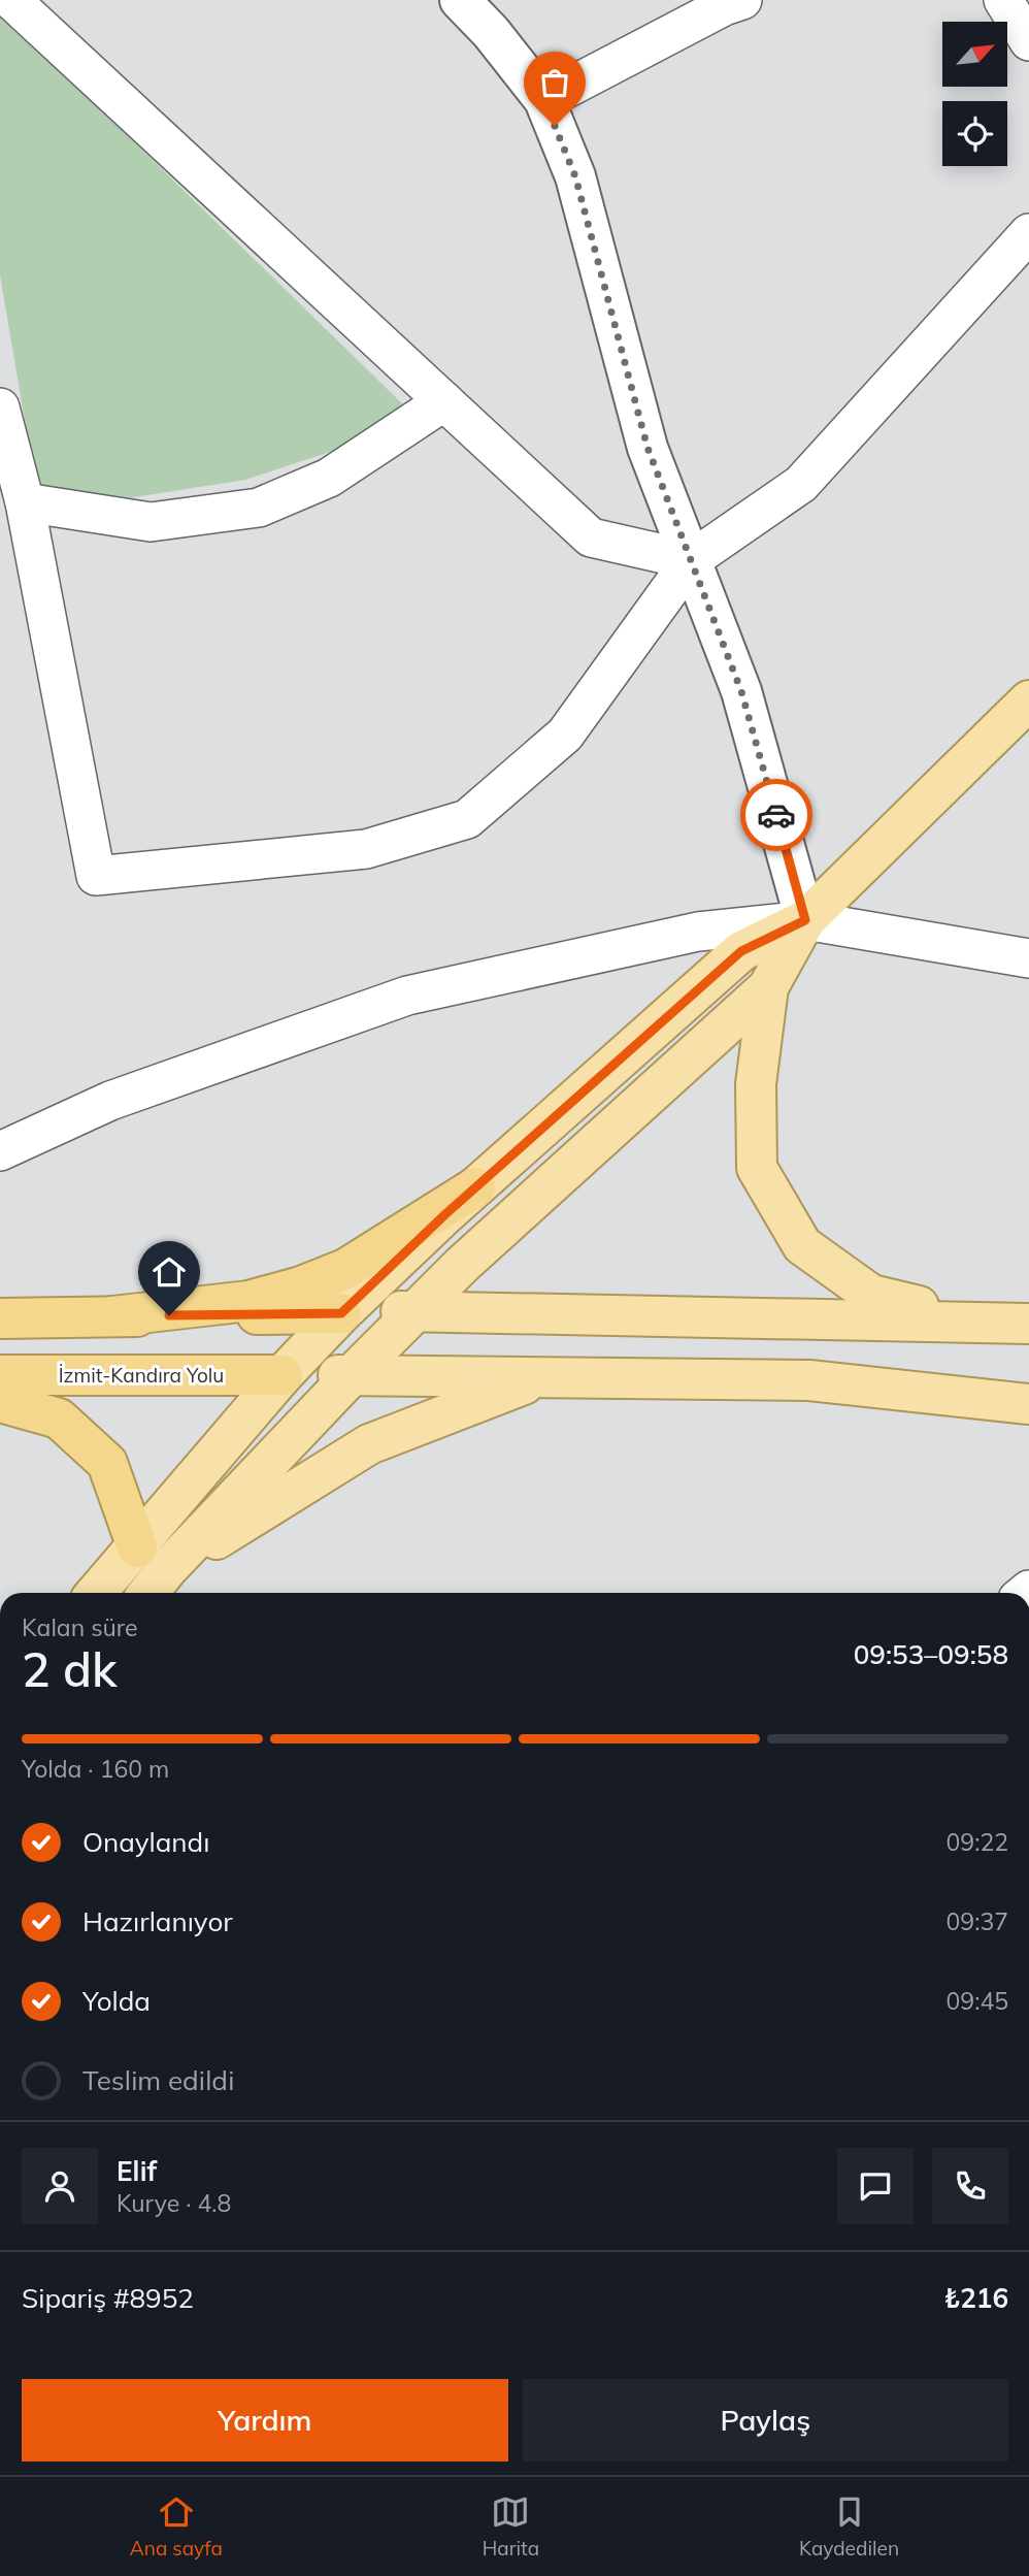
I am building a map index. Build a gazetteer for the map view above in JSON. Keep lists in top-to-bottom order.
{
  "streets": {
    "highway": ["İzmit-Kandıra Yolu"]
  },
  "north": "top right",
  "page": {
    "heading": ["2 dk", "Kalan süre", "09:53–09:58"],
    "panel": [
      "Elif",
      "Kurye · 4.8",
      "Sipariş #8952",
      "₺216"
    ],
    "bar": "Yolda · 160 m",
    "list": [
      ["Onaylandı", "09:22"],
      ["Hazırlanıyor", "09:37"],
      ["Yolda", "09:45"],
      "Teslim edildi"
    ],
    "buttons": ["Yardım", "Paylaş"],
    "tabs": ["Ana sayfa", "Harita", "Kaydedilen"]
  }
}
